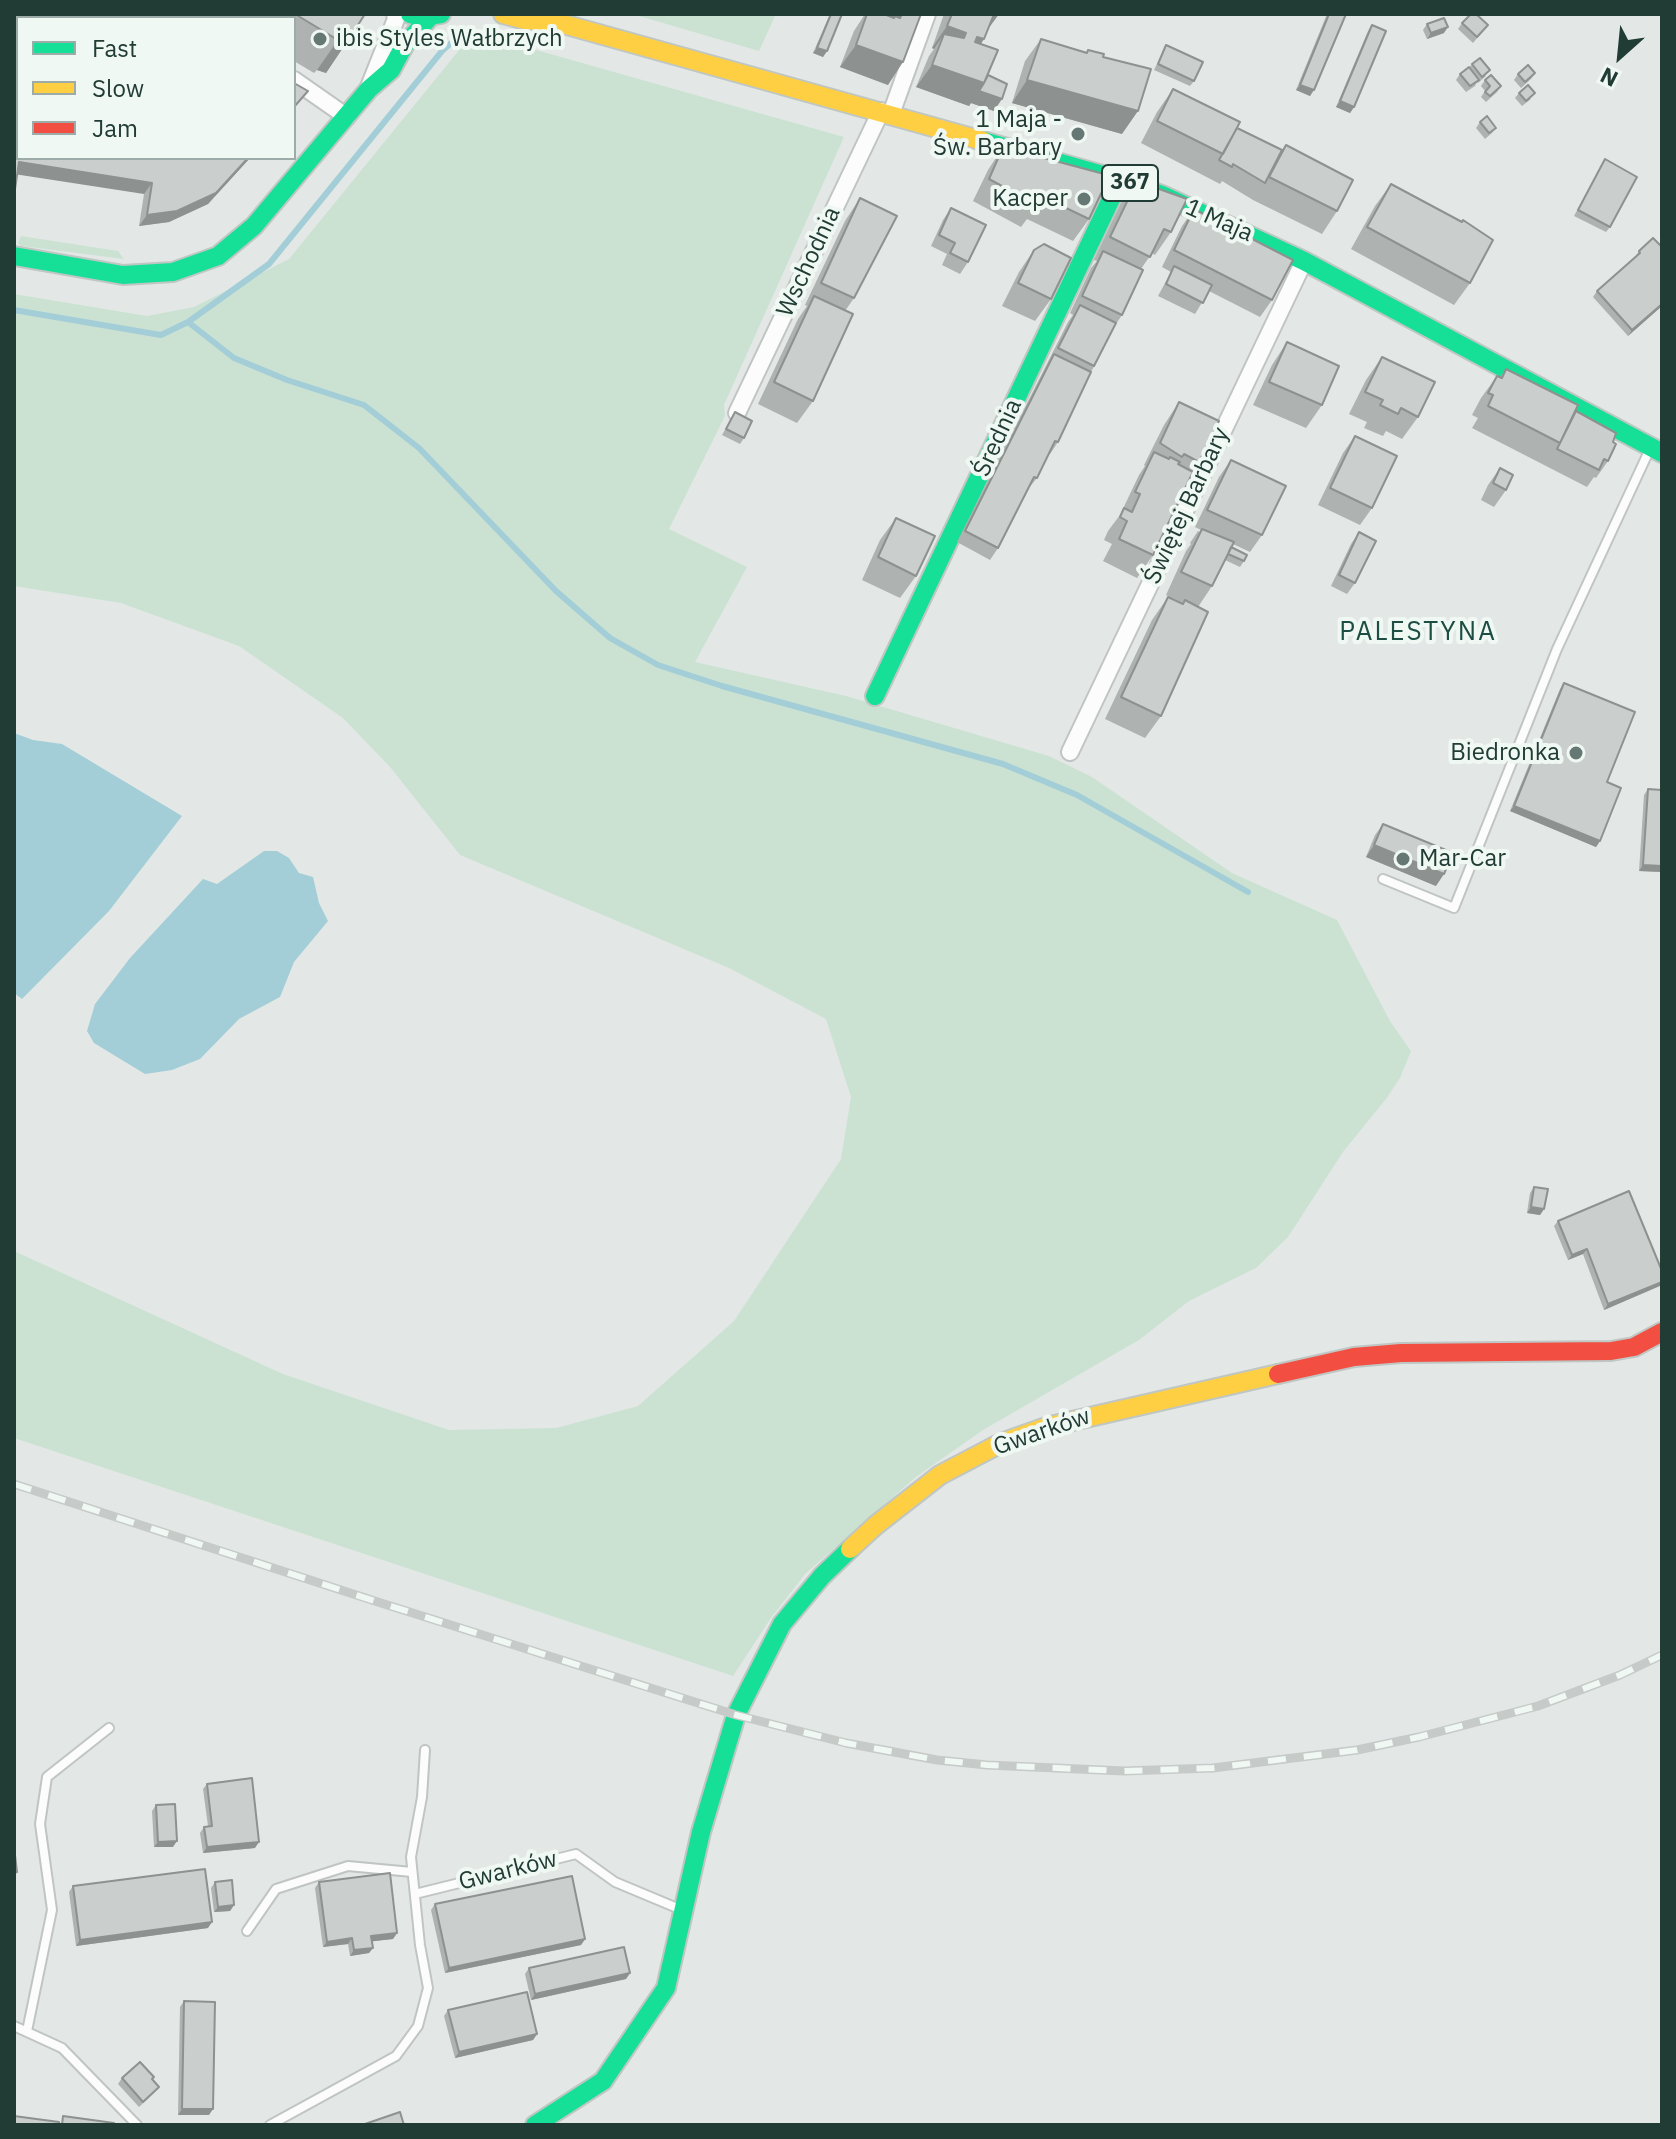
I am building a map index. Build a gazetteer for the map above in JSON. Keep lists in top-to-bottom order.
{
  "streets": {
    "street": [
      "367",
      "1 Maja",
      "Wschodnia",
      "Średnia",
      "Świętej Barbary",
      "Gwarków"
    ]
  },
  "crossings": [
    ["1 Maja", "Wschodnia"],
    ["1 Maja", "Średnia"],
    ["1 Maja", "Świętej Barbary"]
  ],
  "districts": ["PALESTYNA"],
  "places": [
    "ibis Styles Wałbrzych",
    "1 Maja - Św. Barbary",
    "Kacper",
    "Biedronka",
    "Mar-Car"
  ],
  "legend": ["Fast", "Slow", "Jam"],
  "north": "bottom left"
}
